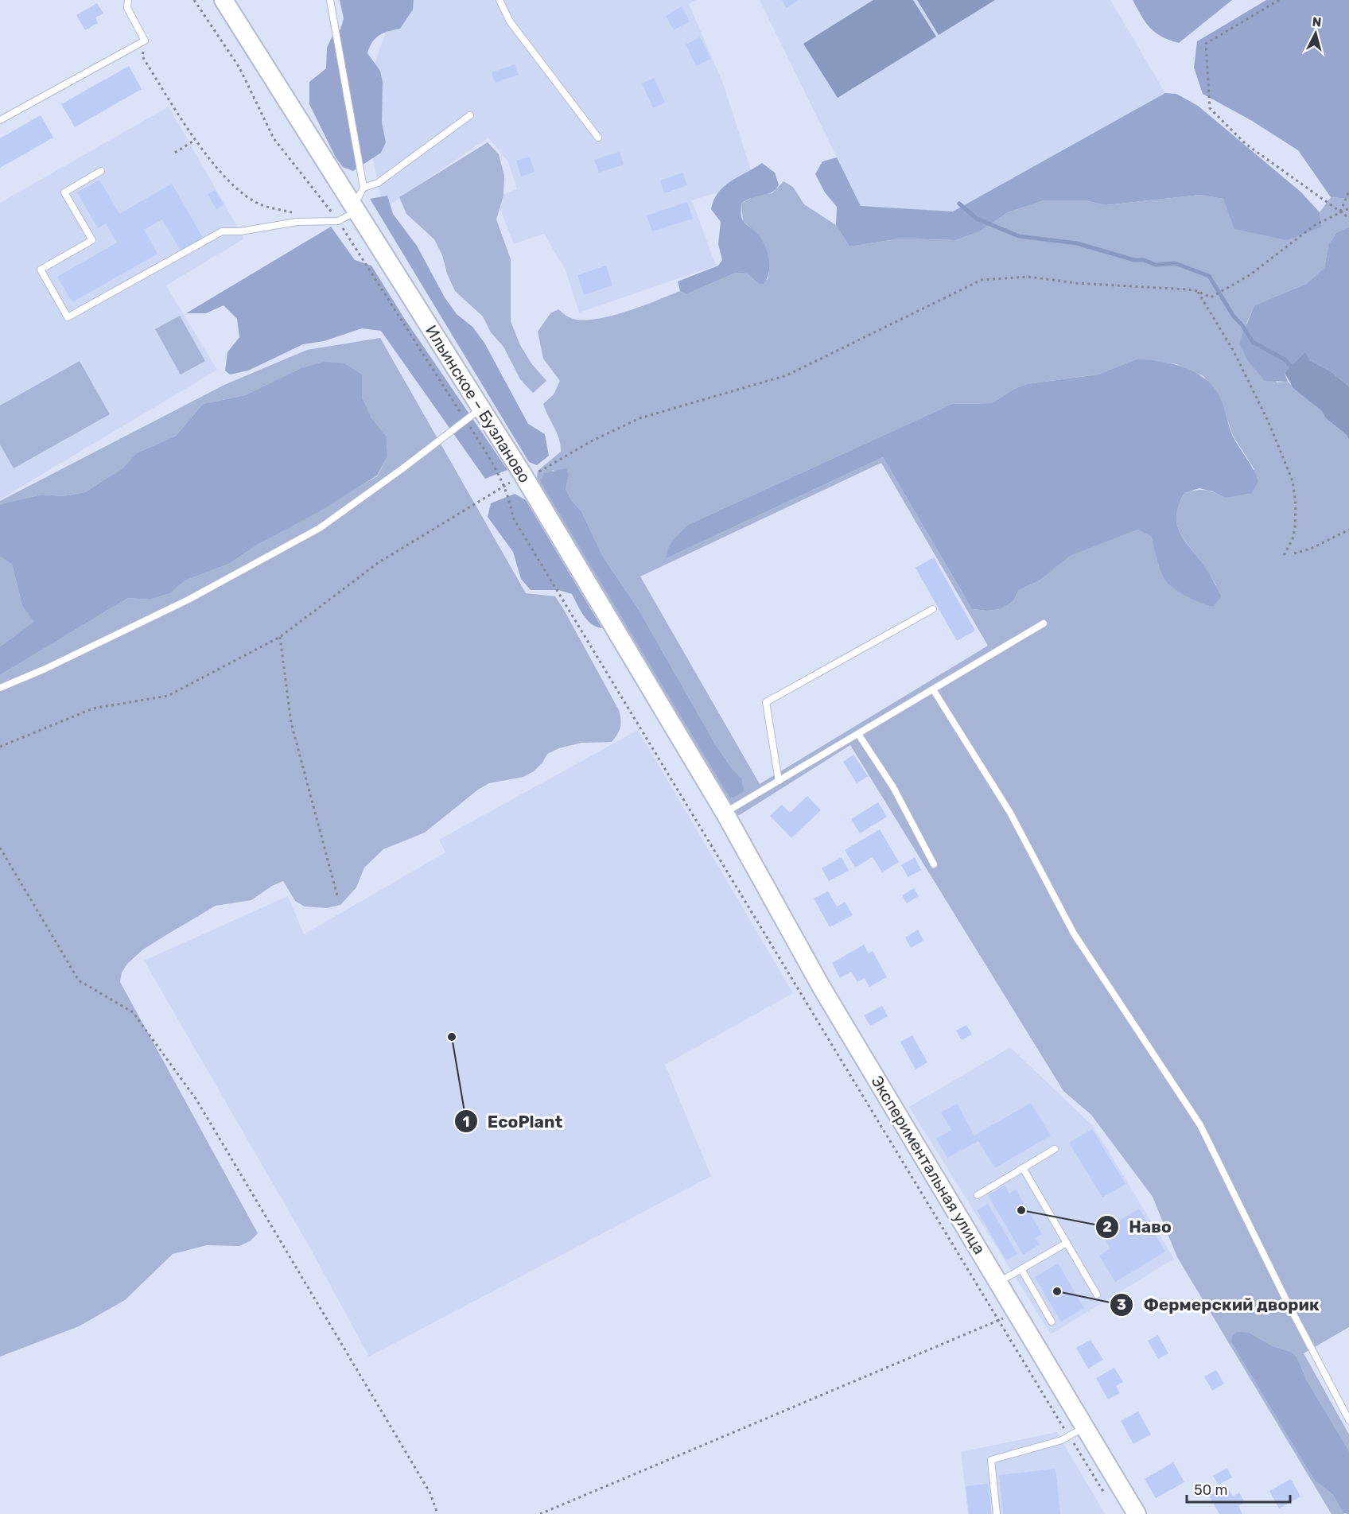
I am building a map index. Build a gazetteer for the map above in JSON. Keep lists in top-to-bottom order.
{
  "streets": {
    "street": ["Ильинское – Бузланово", "Экспериментальная улица"]
  },
  "crossings": [
    ["Ильинское – Бузланово", "Экспериментальная улица"]
  ],
  "places": ["EcoPlant", "Наво", "Фермерский дворик"],
  "scale_bar": "50 m",
  "north": "top"
}
